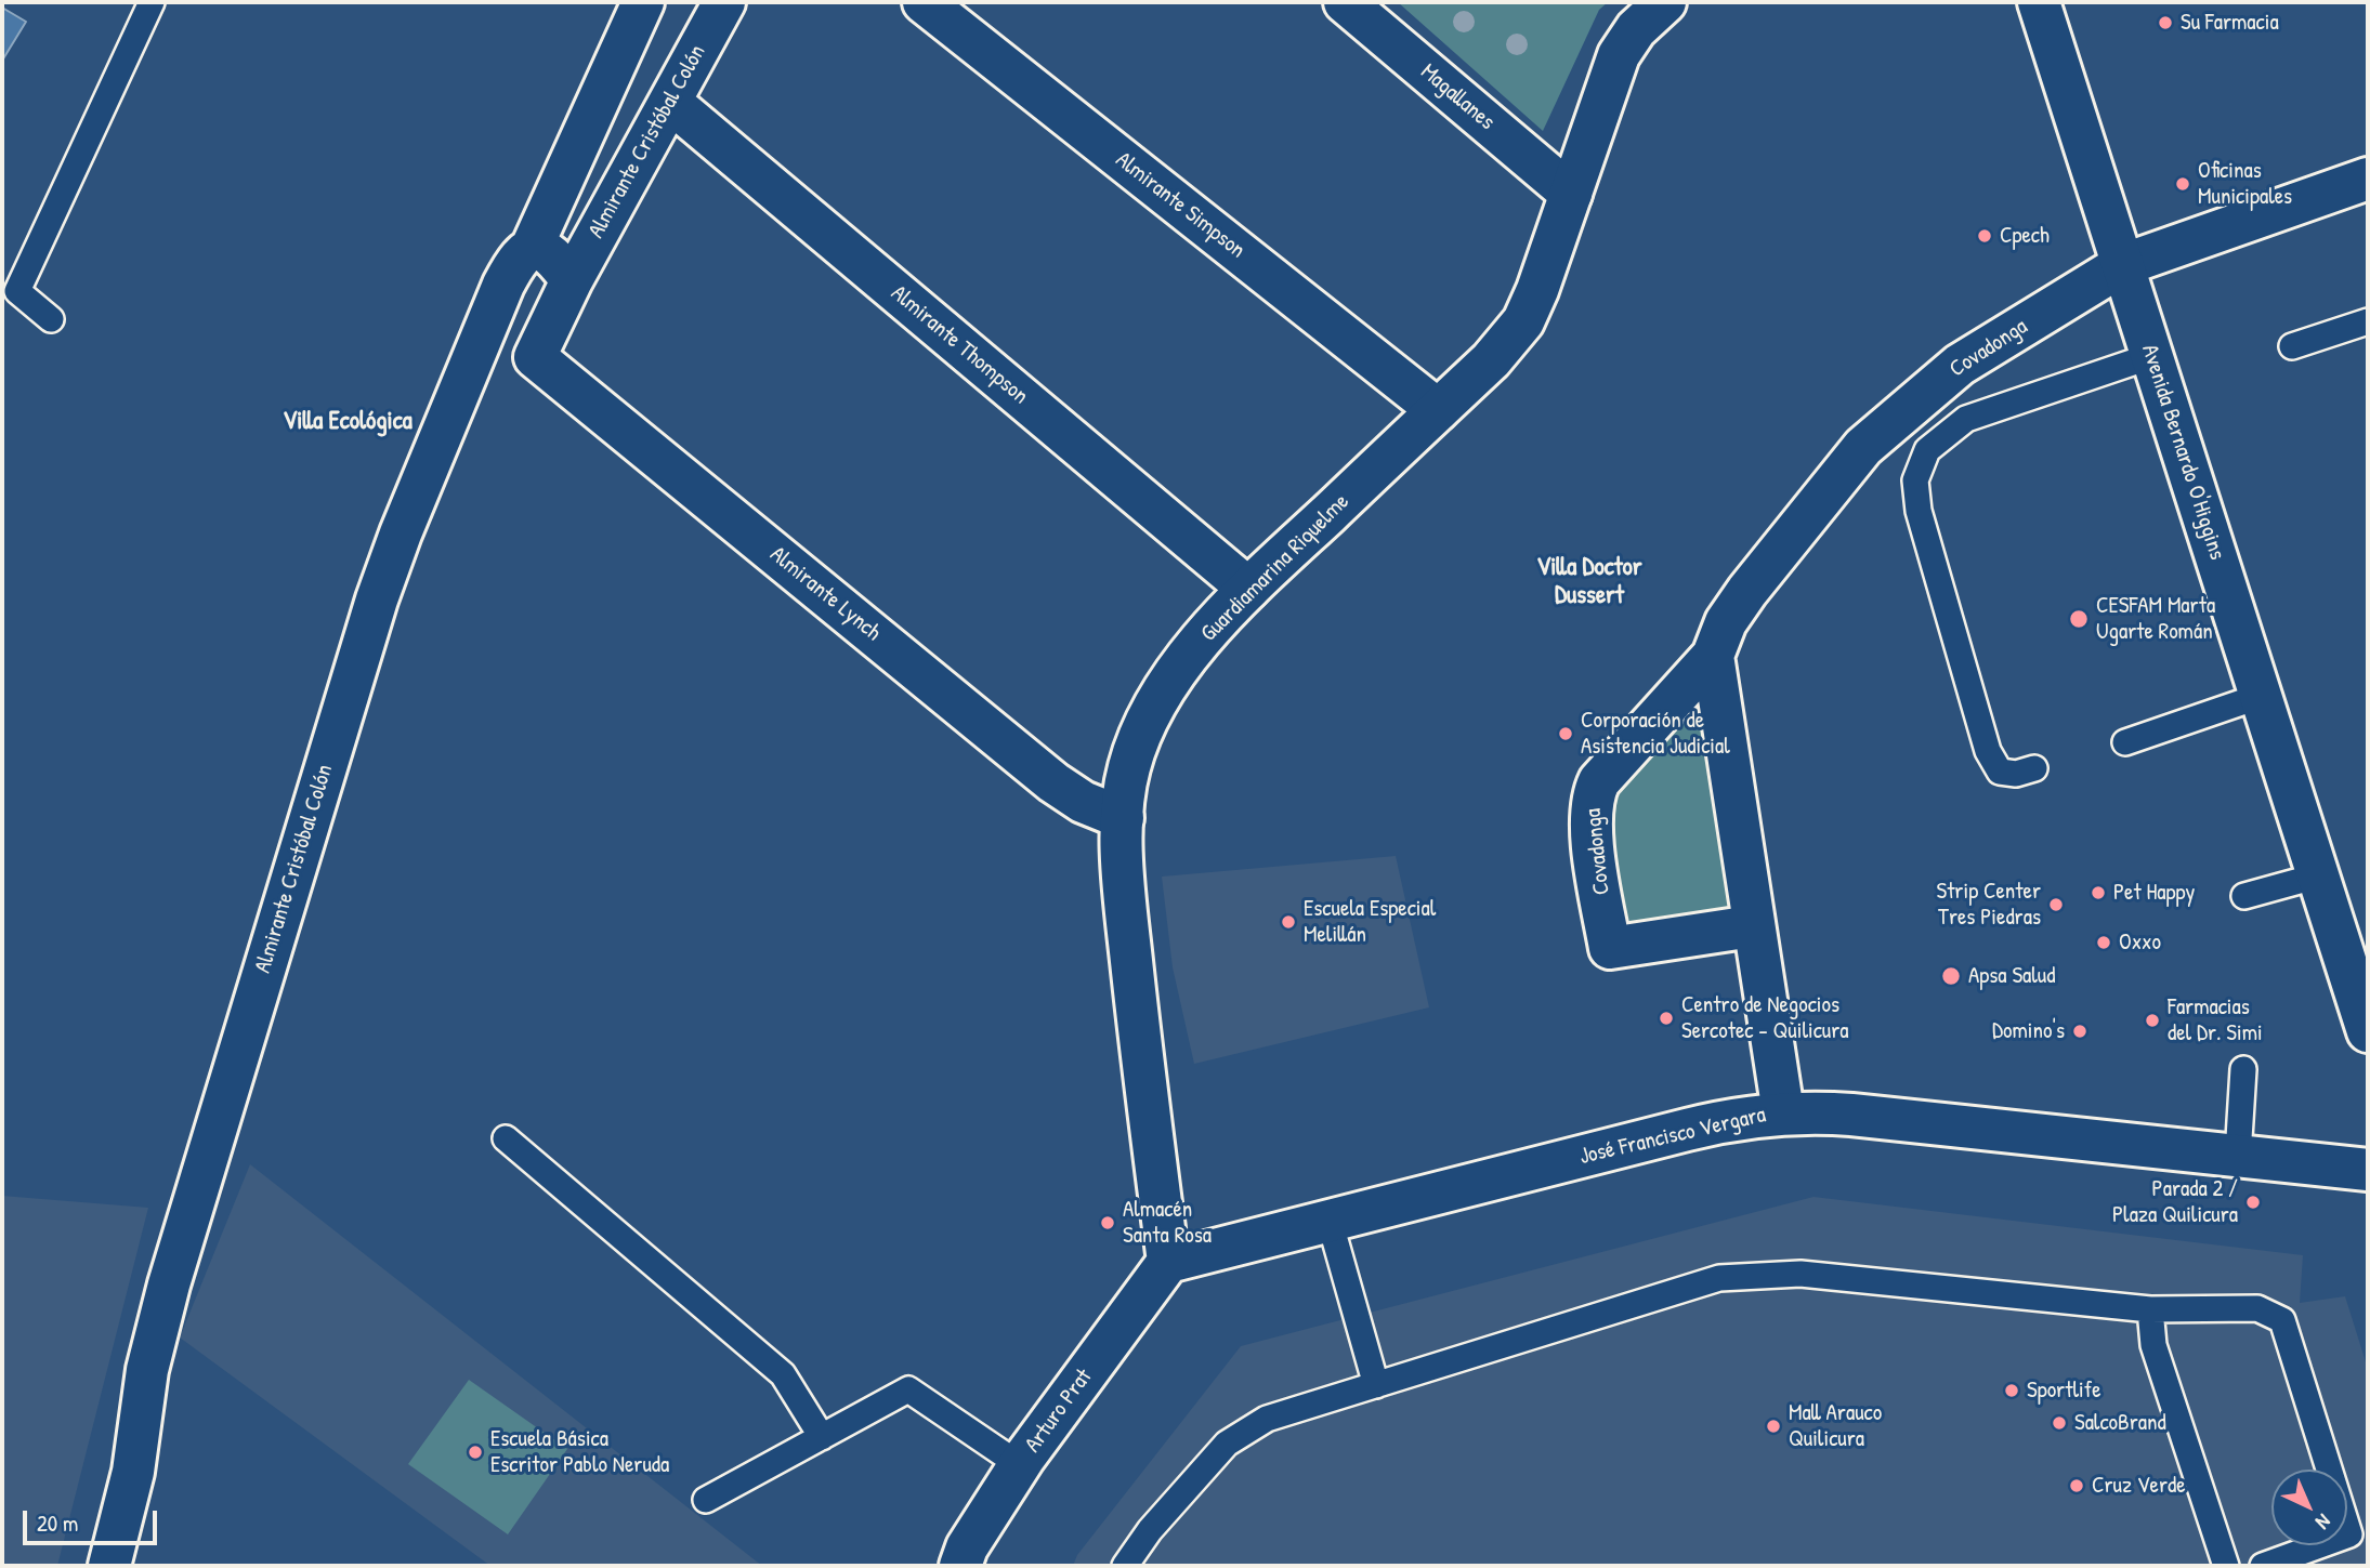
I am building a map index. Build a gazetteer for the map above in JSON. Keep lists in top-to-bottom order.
{
  "streets": {
    "street": [
      "Magallanes",
      "Almirante Cristóbal Colón",
      "Almirante Simpson",
      "Almirante Thompson",
      "Covadonga",
      "Avenida Bernardo O'Higgins",
      "Guardiamarina Riquelme",
      "Almirante Lynch",
      "José Francisco Vergara",
      "Arturo Prat"
    ]
  },
  "crossings": [
    ["Magallanes", "Guardiamarina Riquelme"],
    ["Almirante Cristóbal Colón", "Almirante Thompson"],
    ["Almirante Cristóbal Colón", "Almirante Lynch"],
    ["Almirante Simpson", "Guardiamarina Riquelme"],
    ["Almirante Thompson", "Guardiamarina Riquelme"],
    ["Covadonga", "Avenida Bernardo O'Higgins"],
    ["Guardiamarina Riquelme", "Almirante Lynch"],
    ["Guardiamarina Riquelme", "José Francisco Vergara"],
    ["Guardiamarina Riquelme", "Arturo Prat"],
    ["José Francisco Vergara", "Arturo Prat"]
  ],
  "districts": ["Villa Ecológica", "Villa Doctor Dussert"],
  "places": [
    "Su Farmacia",
    "Oficinas Municipales",
    "Cpech",
    "CESFAM Marta Ugarte Román",
    "Corporación de Asistencia Judicial",
    "Pet Happy",
    "Strip Center Tres Piedras",
    "Escuela Especial Melillán",
    "Oxxo",
    "Apsa Salud",
    "Centro de Negocios Sercotec - Quilicura",
    "Farmacias del Dr. Simi",
    "Domino's",
    "Parada 2 / Plaza Quilicura",
    "Almacén Santa Rosa",
    "Sportlife",
    "SalcoBrand",
    "Mall Arauco Quilicura",
    "Escuela Básica Escritor Pablo Neruda",
    "Cruz Verde"
  ],
  "scale_bar": "20 m",
  "north": "bottom right"
}
